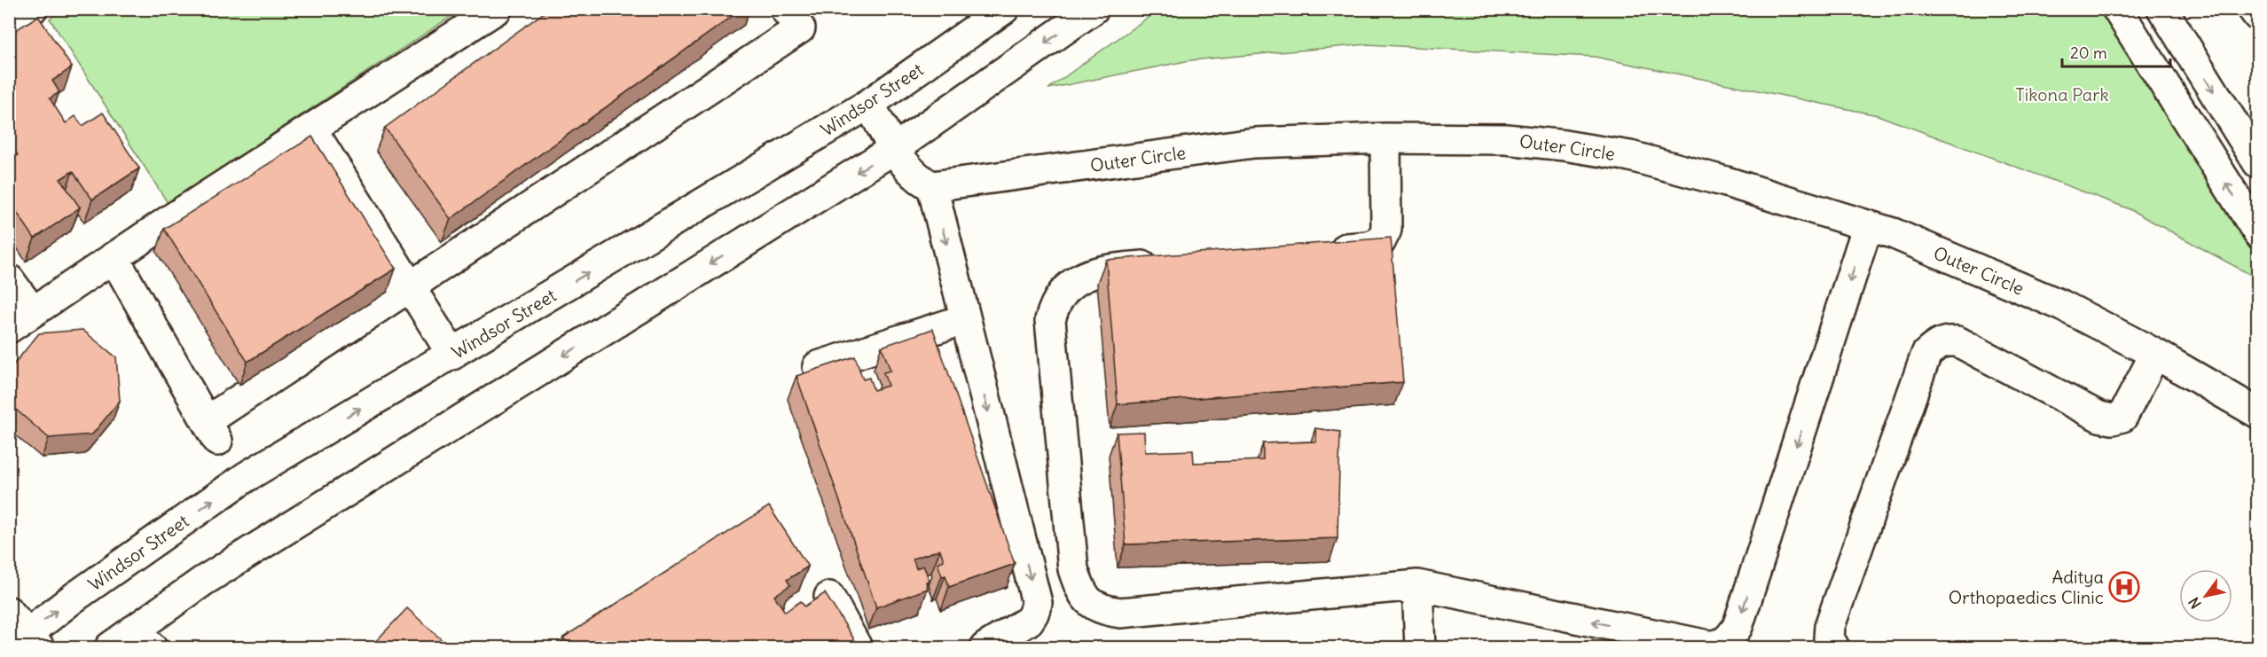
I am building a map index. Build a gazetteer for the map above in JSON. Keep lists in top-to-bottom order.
{
  "streets": {
    "street": ["Windsor Street", "Outer Circle"]
  },
  "parks": ["Tikona Park"],
  "places": {
    "hospital": ["Aditya Orthopaedics Clinic"]
  },
  "scale_bar": "20 m",
  "north": "bottom left"
}
